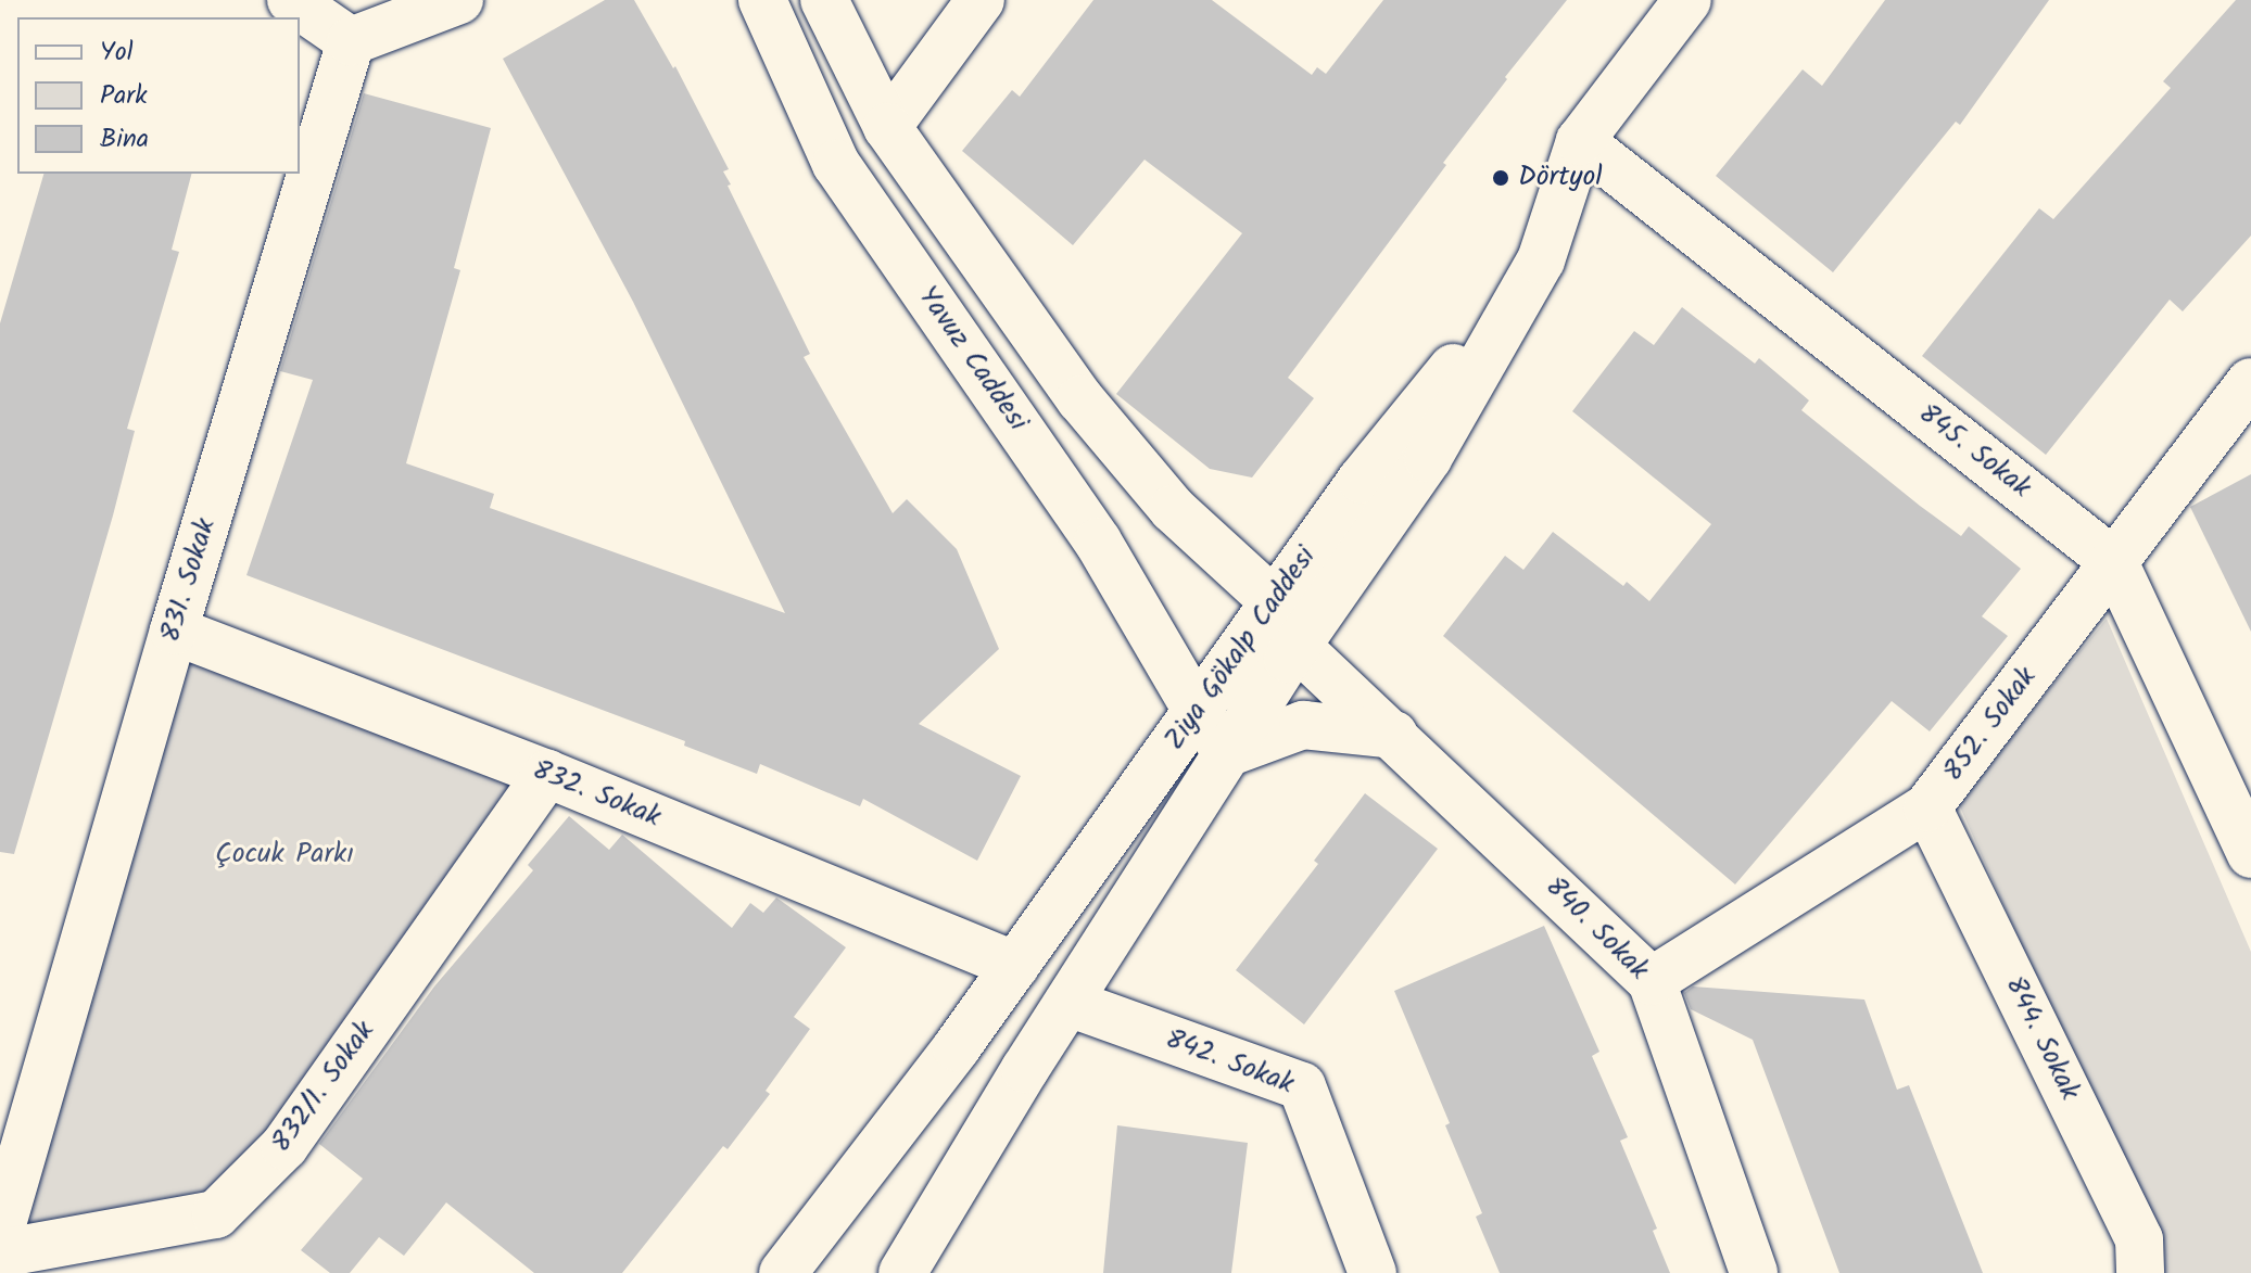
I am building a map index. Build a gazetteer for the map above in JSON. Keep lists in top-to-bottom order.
{
  "streets": {
    "street": [
      "Yavuz Caddesi",
      "845. Sokak",
      "831. Sokak",
      "Ziya Gökalp Caddesi",
      "852. Sokak",
      "832. Sokak",
      "840. Sokak",
      "844. Sokak",
      "842. Sokak",
      "832/1. Sokak"
    ]
  },
  "crossings": [
    ["Yavuz Caddesi", "Ziya Gökalp Caddesi"],
    ["845. Sokak", "Ziya Gökalp Caddesi"],
    ["845. Sokak", "852. Sokak"],
    ["831. Sokak", "832. Sokak"],
    ["Ziya Gökalp Caddesi", "832. Sokak"],
    ["Ziya Gökalp Caddesi", "840. Sokak"],
    ["Ziya Gökalp Caddesi", "842. Sokak"],
    ["852. Sokak", "840. Sokak"],
    ["852. Sokak", "844. Sokak"],
    ["832. Sokak", "832/1. Sokak"]
  ],
  "parks": ["Çocuk Parkı"],
  "places": ["Dörtyol"],
  "legend": ["Yol", "Park", "Bina"]
}
